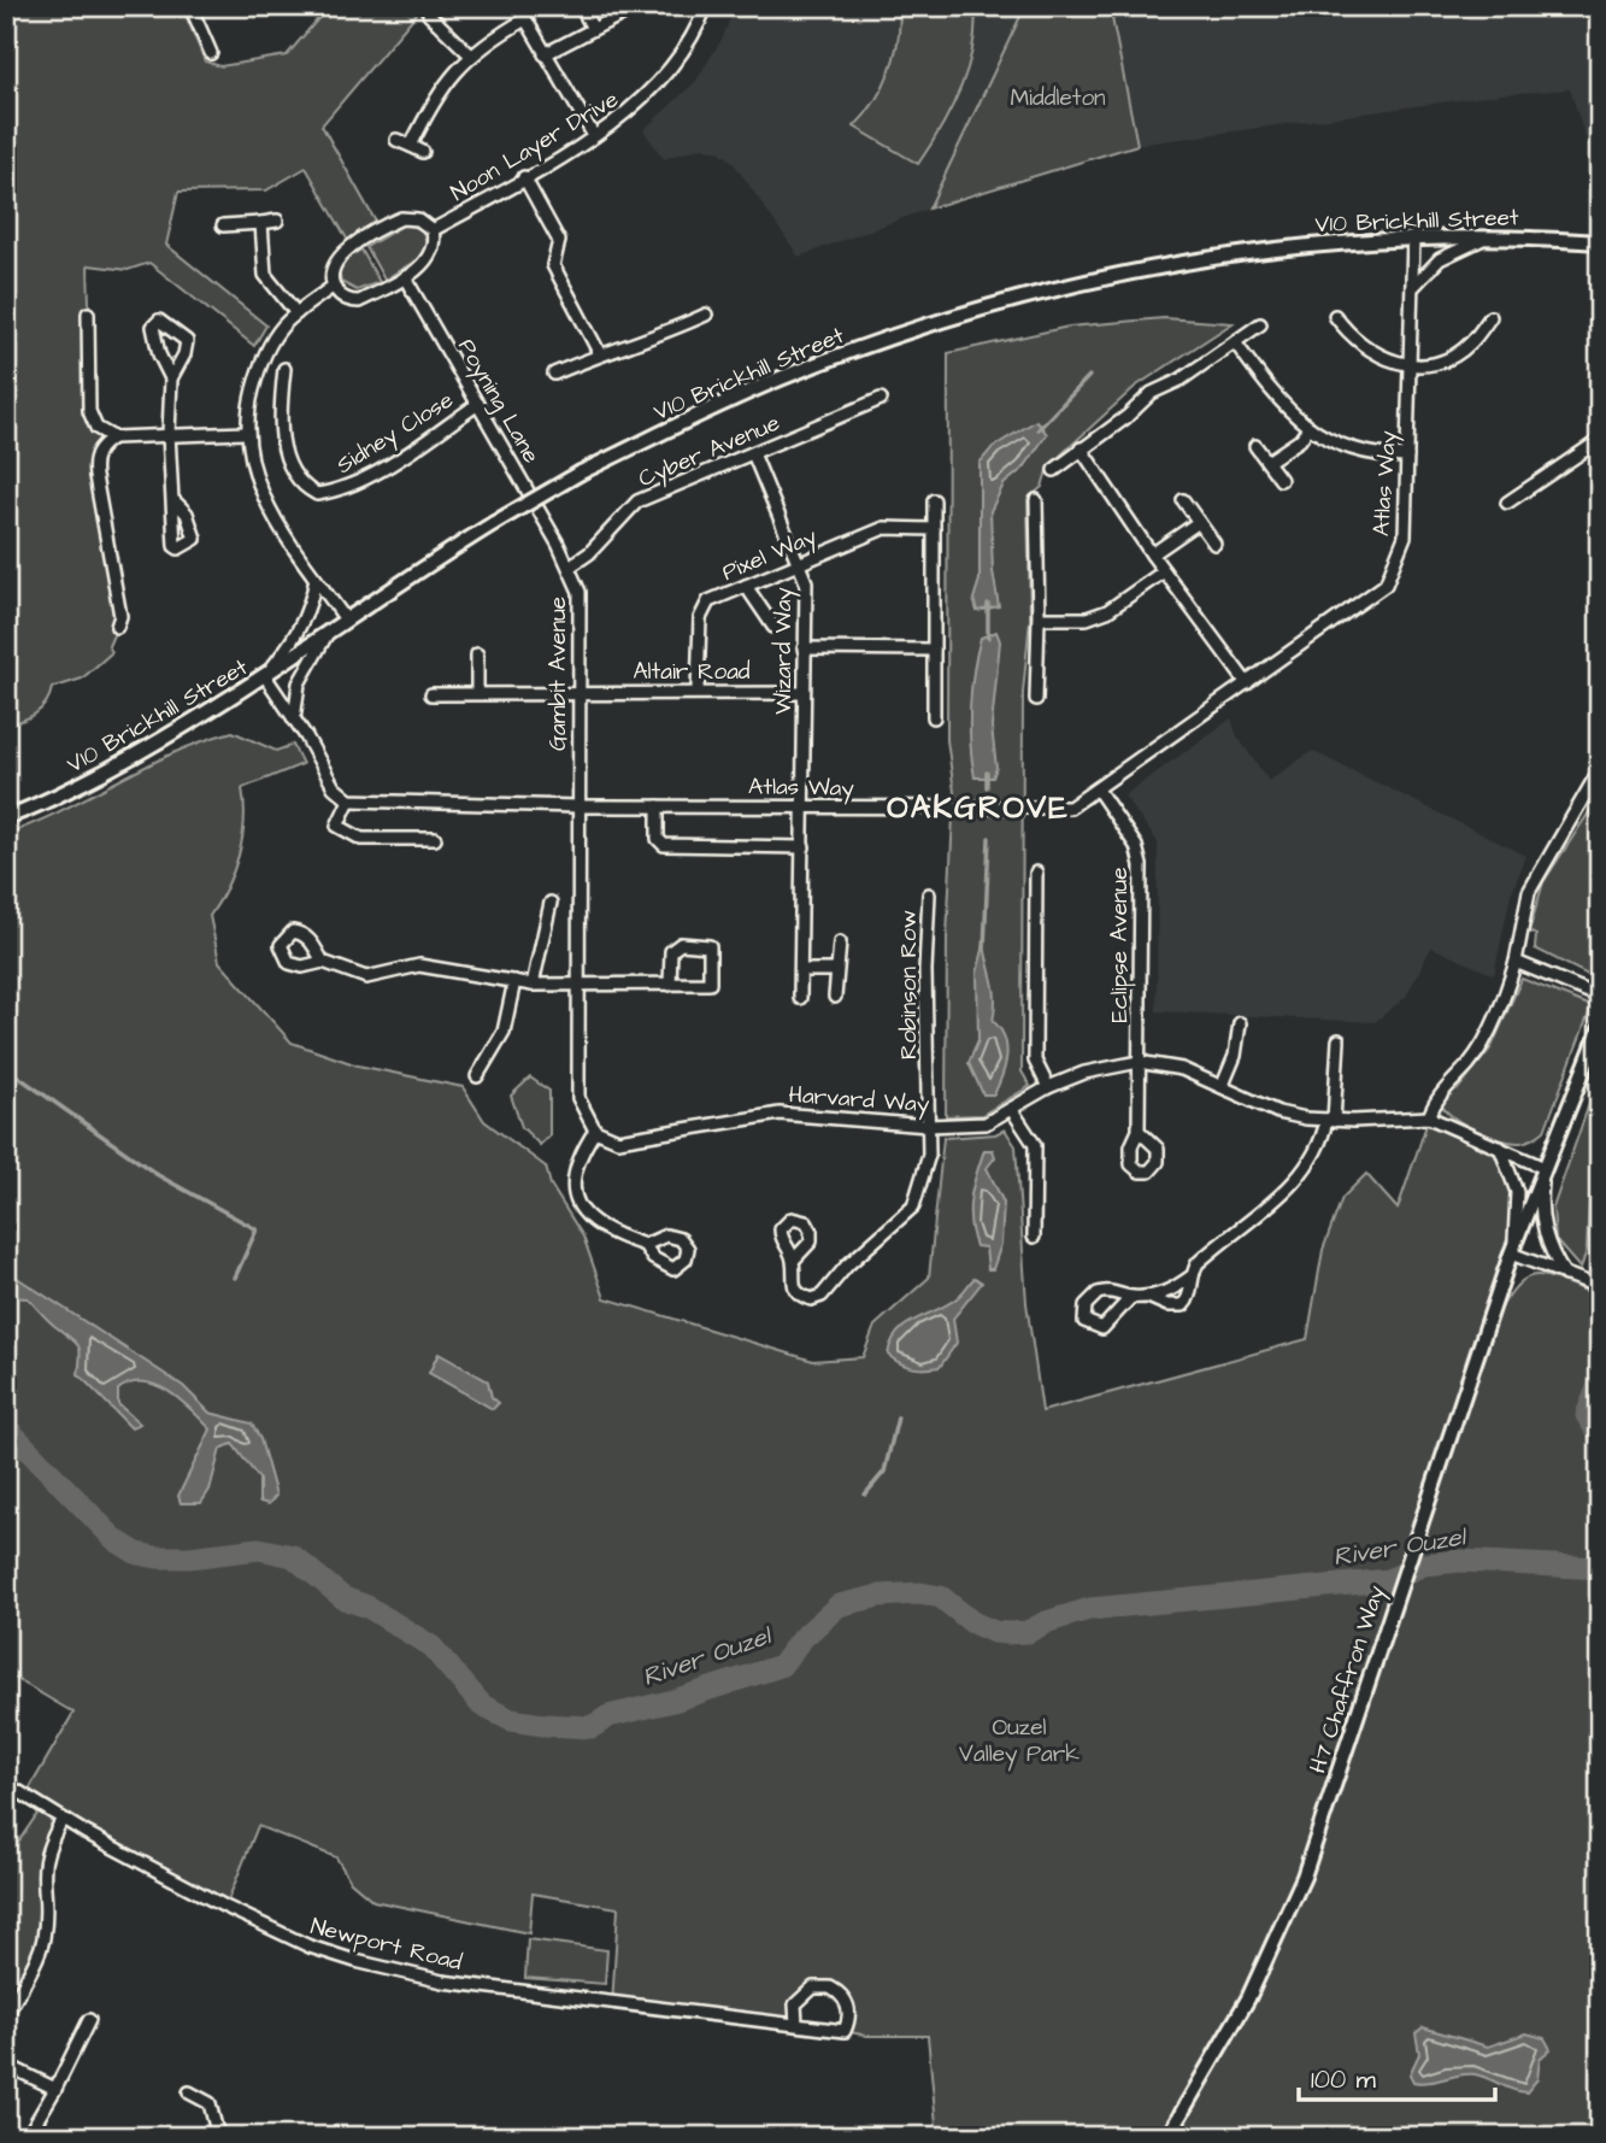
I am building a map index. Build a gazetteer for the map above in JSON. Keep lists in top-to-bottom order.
{
  "streets": {
    "street": [
      "Noon Layer Drive",
      "V10 Brickhill Street",
      "Poyning Lane",
      "Sidney Close",
      "Cyber Avenue",
      "Atlas Way",
      "Pixel Way",
      "Wizard Way",
      "Altair Road",
      "Gambit Avenue",
      "Eclipse Avenue",
      "Robinson Row",
      "Harvard Way",
      "H7 Chaffron Way",
      "Newport Road"
    ]
  },
  "crossings": [
    ["V10 Brickhill Street", "Atlas Way"],
    ["Poyning Lane", "Sidney Close"],
    ["Poyning Lane", "Gambit Avenue"],
    ["Cyber Avenue", "Wizard Way"],
    ["Cyber Avenue", "Gambit Avenue"],
    ["Atlas Way", "Wizard Way"],
    ["Atlas Way", "Gambit Avenue"],
    ["Atlas Way", "Eclipse Avenue"],
    ["Pixel Way", "Wizard Way"],
    ["Pixel Way", "Altair Road"],
    ["Wizard Way", "Altair Road"],
    ["Altair Road", "Gambit Avenue"],
    ["Eclipse Avenue", "Harvard Way"],
    ["Robinson Row", "Harvard Way"]
  ],
  "districts": ["OAKGROVE"],
  "water": ["River Ouzel"],
  "parks": ["Middleton", "Ouzel Valley Park"],
  "scale_bar": "100 m"
}
